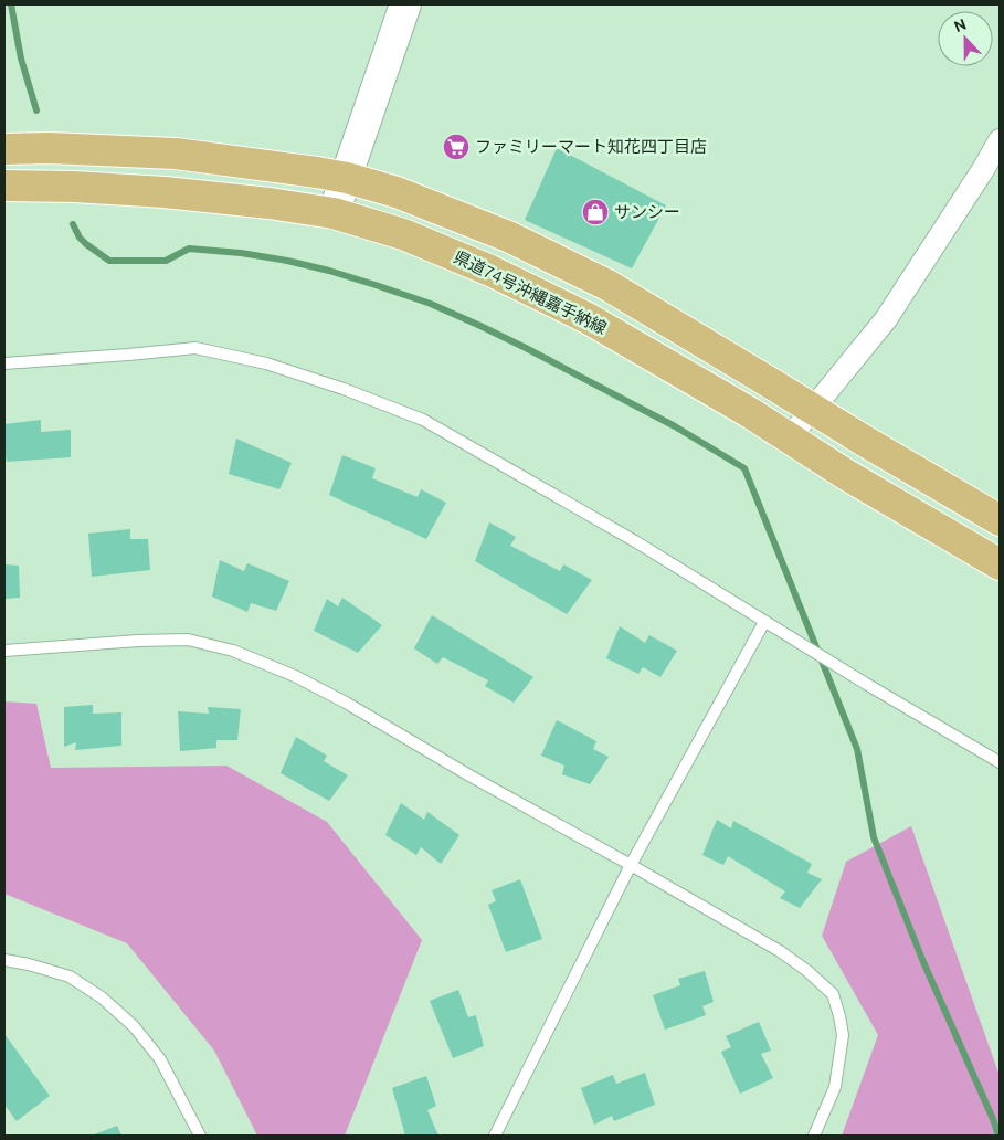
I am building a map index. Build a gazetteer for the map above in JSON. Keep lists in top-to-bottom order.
{
  "streets": {
    "main road": ["県道74号沖縄嘉手納線"]
  },
  "places": {
    "supermarket": ["ファミリーマート知花四丁目店"],
    "shop": ["サンシー"]
  },
  "north": "top"
}
